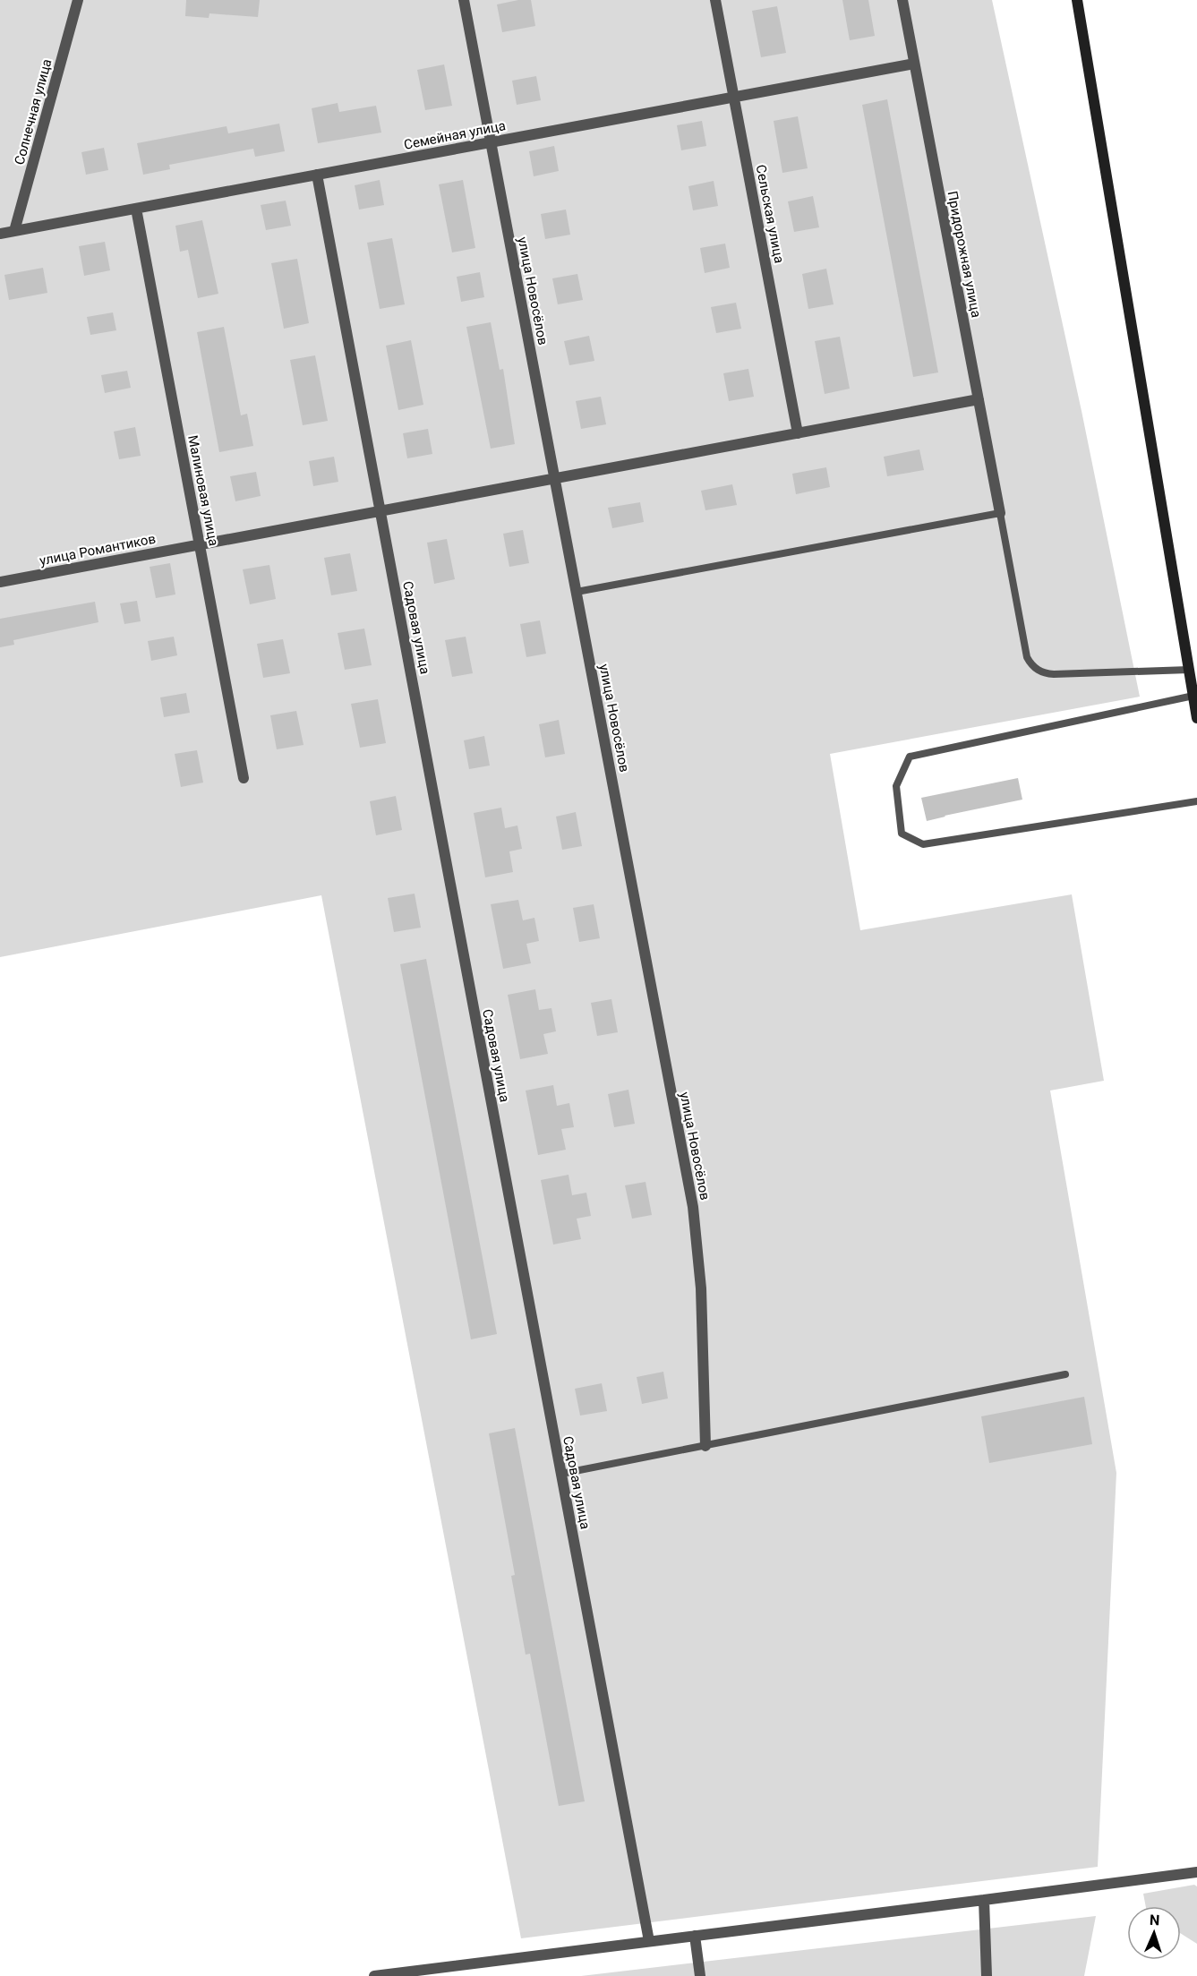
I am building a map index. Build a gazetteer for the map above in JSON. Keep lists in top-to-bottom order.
{
  "streets": {
    "street": [
      "Солнечная улица",
      "Семейная улица",
      "Сельская улица",
      "Придорожная улица",
      "улица Новосёлов",
      "Малиновая улица",
      "улица Романтиков",
      "Садовая улица"
    ]
  },
  "crossings": [
    ["Солнечная улица", "Семейная улица"],
    ["Семейная улица", "Сельская улица"],
    ["Семейная улица", "Придорожная улица"],
    ["Семейная улица", "улица Новосёлов"],
    ["Семейная улица", "Малиновая улица"],
    ["Семейная улица", "Садовая улица"],
    ["Сельская улица", "улица Романтиков"],
    ["Придорожная улица", "улица Романтиков"],
    ["улица Новосёлов", "улица Романтиков"],
    ["Малиновая улица", "улица Романтиков"],
    ["улица Романтиков", "Садовая улица"]
  ],
  "north": "top"
}
